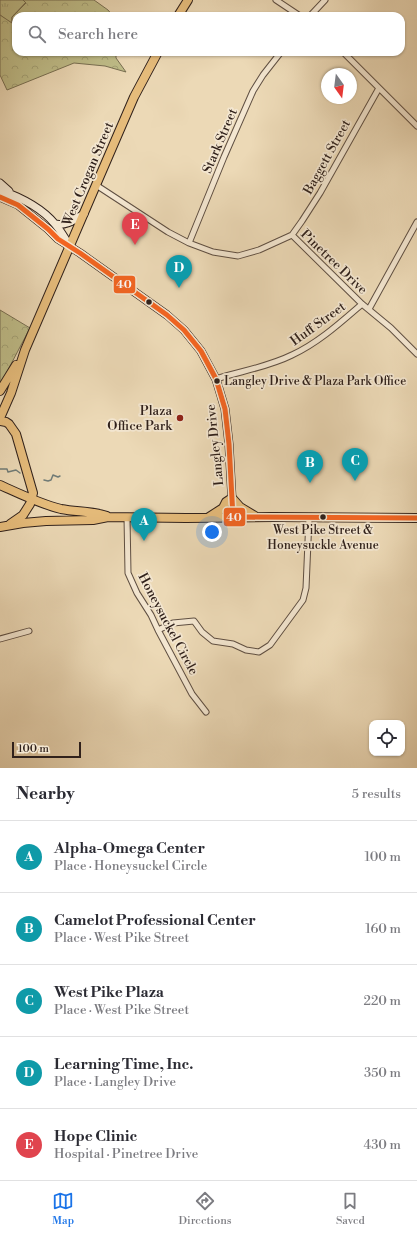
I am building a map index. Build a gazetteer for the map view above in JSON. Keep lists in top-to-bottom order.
{
  "streets": {
    "main road": ["West Crogan Street"],
    "street": [
      "Stark Street",
      "Baggett Street",
      "Pinetree Drive",
      "Huff Street",
      "Langley Drive",
      "Honeysuckel Circle"
    ]
  },
  "crossings": [
    ["Stark Street", "Pinetree Drive"],
    ["Baggett Street", "Pinetree Drive"],
    ["West Crogan Street", "Pinetree Drive"],
    ["West Crogan Street", "Langley Drive"],
    ["Pinetree Drive", "Huff Street"],
    ["Huff Street", "Langley Drive"]
  ],
  "places": ["Langley Drive & Plaza Park Office", "Plaza Office Park", "West Pike Street & Honeysuckle Avenue"],
  "lines": ["transit line 40"],
  "scale_bar": "100 m",
  "north": "bottom",
  "page": {
    "search": "Search here",
    "pins": [
      "E",
      "D",
      "C",
      "B",
      "A"
    ],
    "scale": "100 m",
    "heading": ["Nearby", "5 results"],
    "list": [
      {
        "mark": "A",
        "name": "Alpha-Omega Center",
        "note": "Place · Honeysuckel Circle",
        "value": "100 m"
      },
      {
        "mark": "B",
        "name": "Camelot Professional Center",
        "note": "Place · West Pike Street",
        "value": "160 m"
      },
      {
        "mark": "C",
        "name": "West Pike Plaza",
        "note": "Place · West Pike Street",
        "value": "220 m"
      },
      {
        "mark": "D",
        "name": "Learning Time, Inc.",
        "note": "Place · Langley Drive",
        "value": "350 m"
      },
      {
        "mark": "E",
        "name": "Hope Clinic",
        "note": "Hospital · Pinetree Drive",
        "value": "430 m"
      }
    ],
    "nav": ["Map", "Directions", "Saved"]
  }
}
